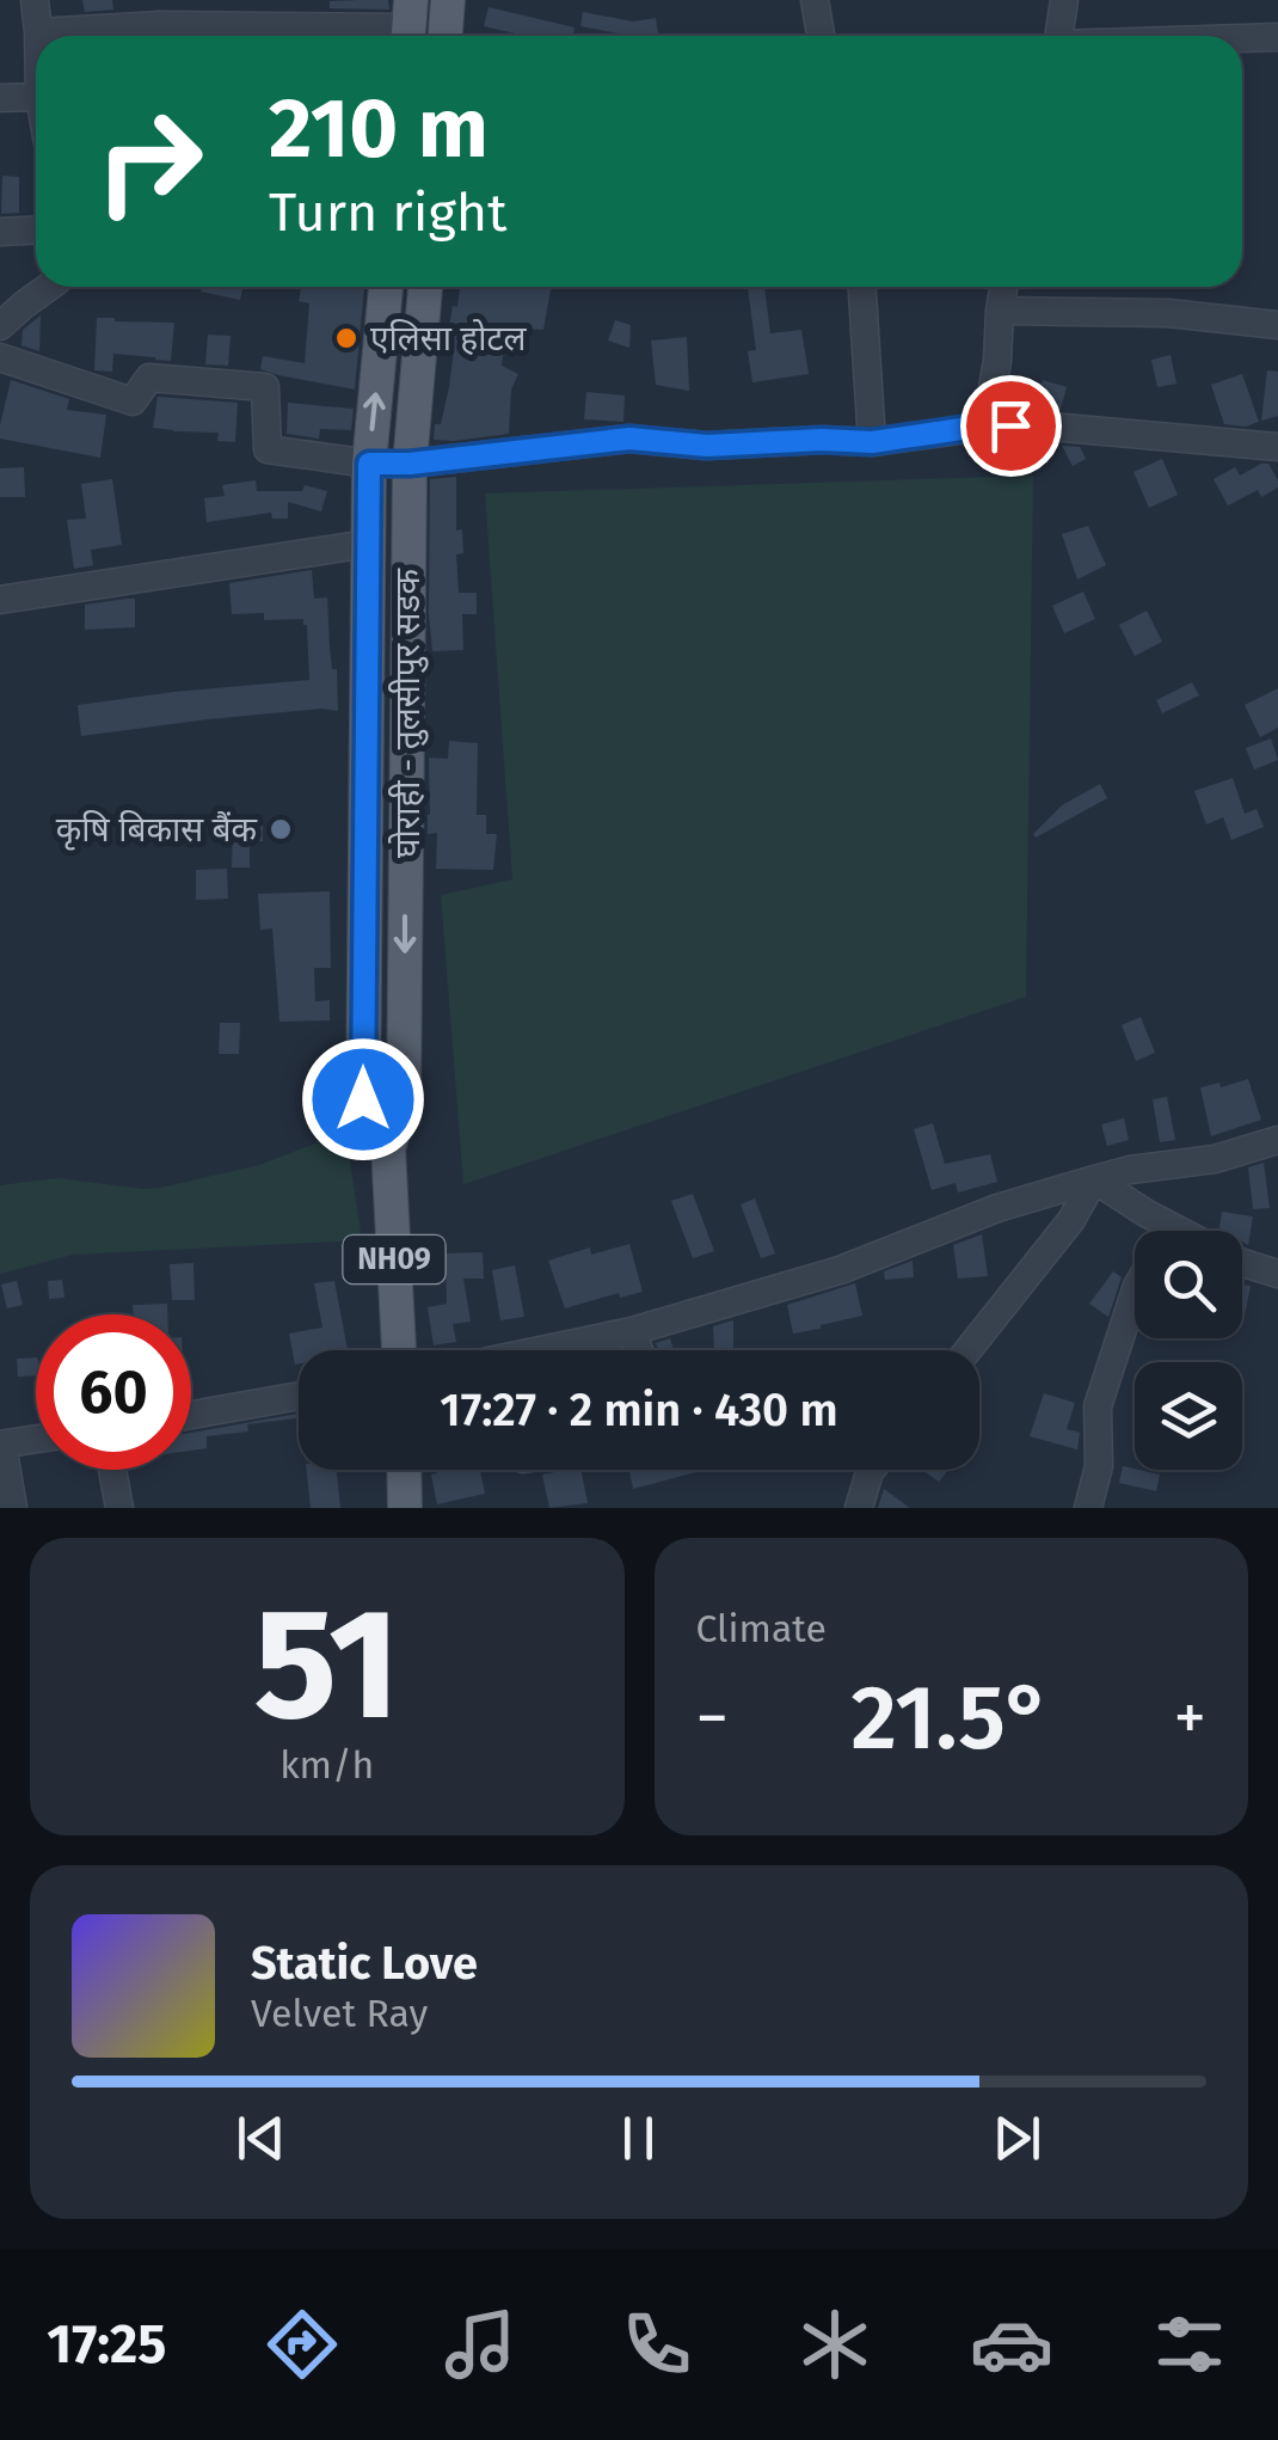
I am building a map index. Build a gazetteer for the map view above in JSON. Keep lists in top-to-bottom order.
{
  "streets": {
    "main road": ["घोराही - तुलसीपुर सडक", "NH09"]
  },
  "places": ["एलिसा होटल", "कृषि बिकास बैंक"],
  "page": {
    "turn": ["210 m", "Turn right"],
    "limit": "60",
    "trip": "17:27 · 2 min · 430 m",
    "tile": [
      ["51", "km/h"],
      "Climate"
    ],
    "heat": ["−", "21.5°", "+"],
    "song": ["Static Love", "Velvet Ray"],
    "tabs": "17:25"
  }
}
